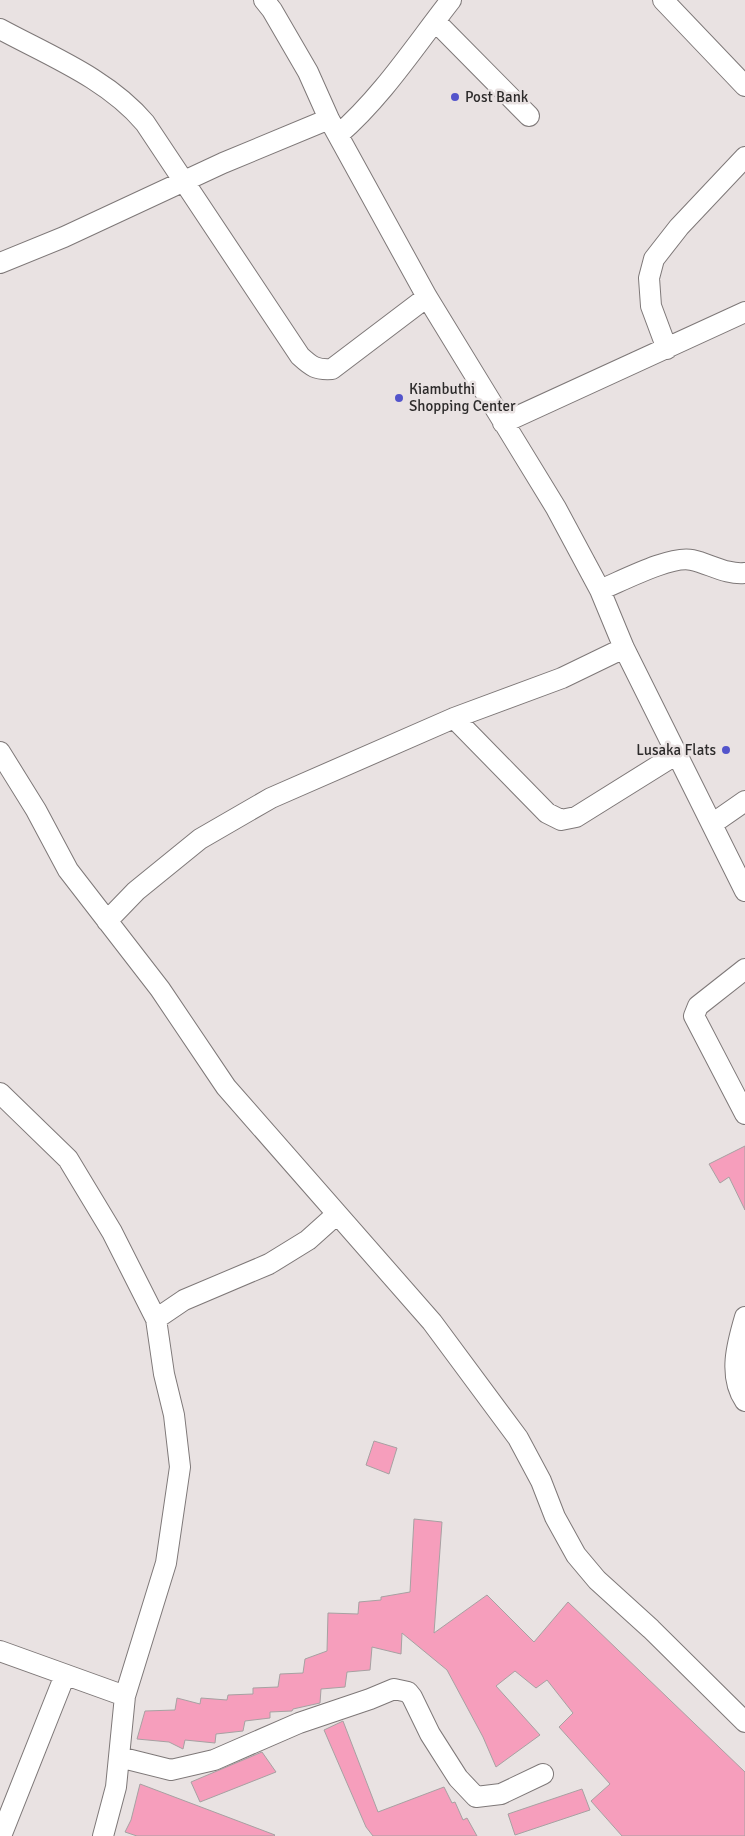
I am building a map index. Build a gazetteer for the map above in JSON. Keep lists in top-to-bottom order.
{
  "places": ["Post Bank", "Kiambuthi Shopping Center", "Lusaka Flats"]
}
